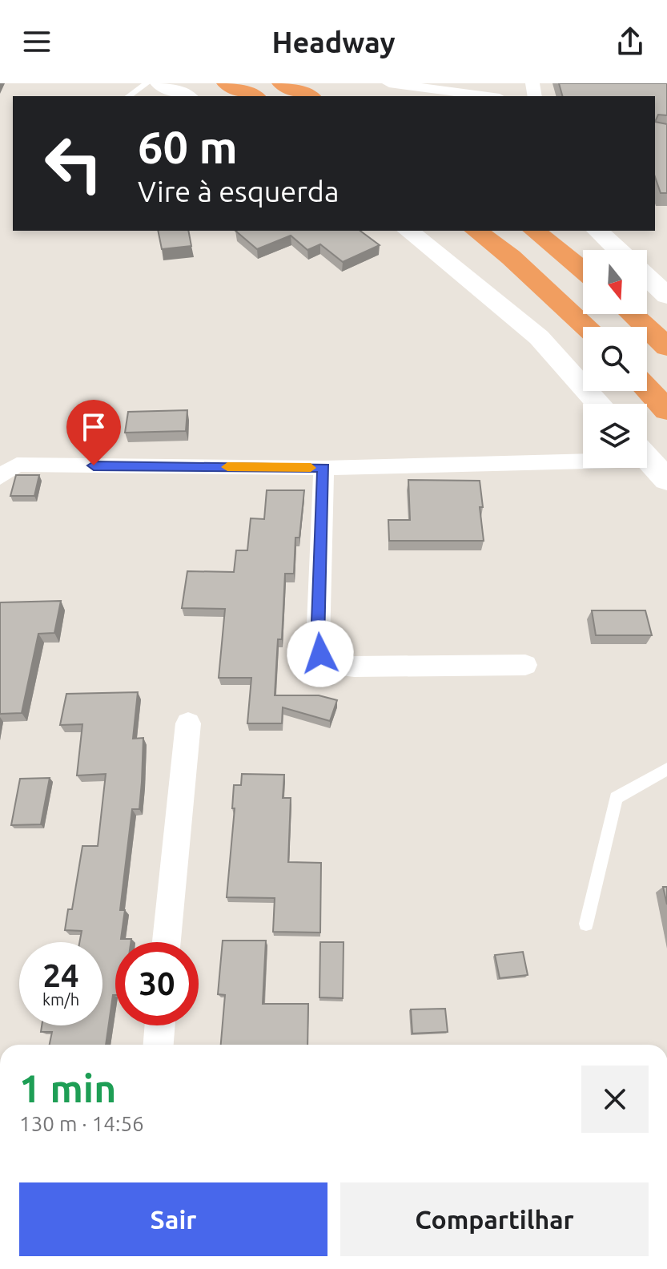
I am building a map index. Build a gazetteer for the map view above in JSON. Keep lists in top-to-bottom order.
{
  "north": "bottom",
  "page": {
    "header": "Headway",
    "turn": ["60 m", "Vire à esquerda"],
    "speed": "24 km/h",
    "limit": "30",
    "heading": ["1 min", "130 m · 14:56"],
    "buttons": ["Sair", "Compartilhar"]
  }
}
